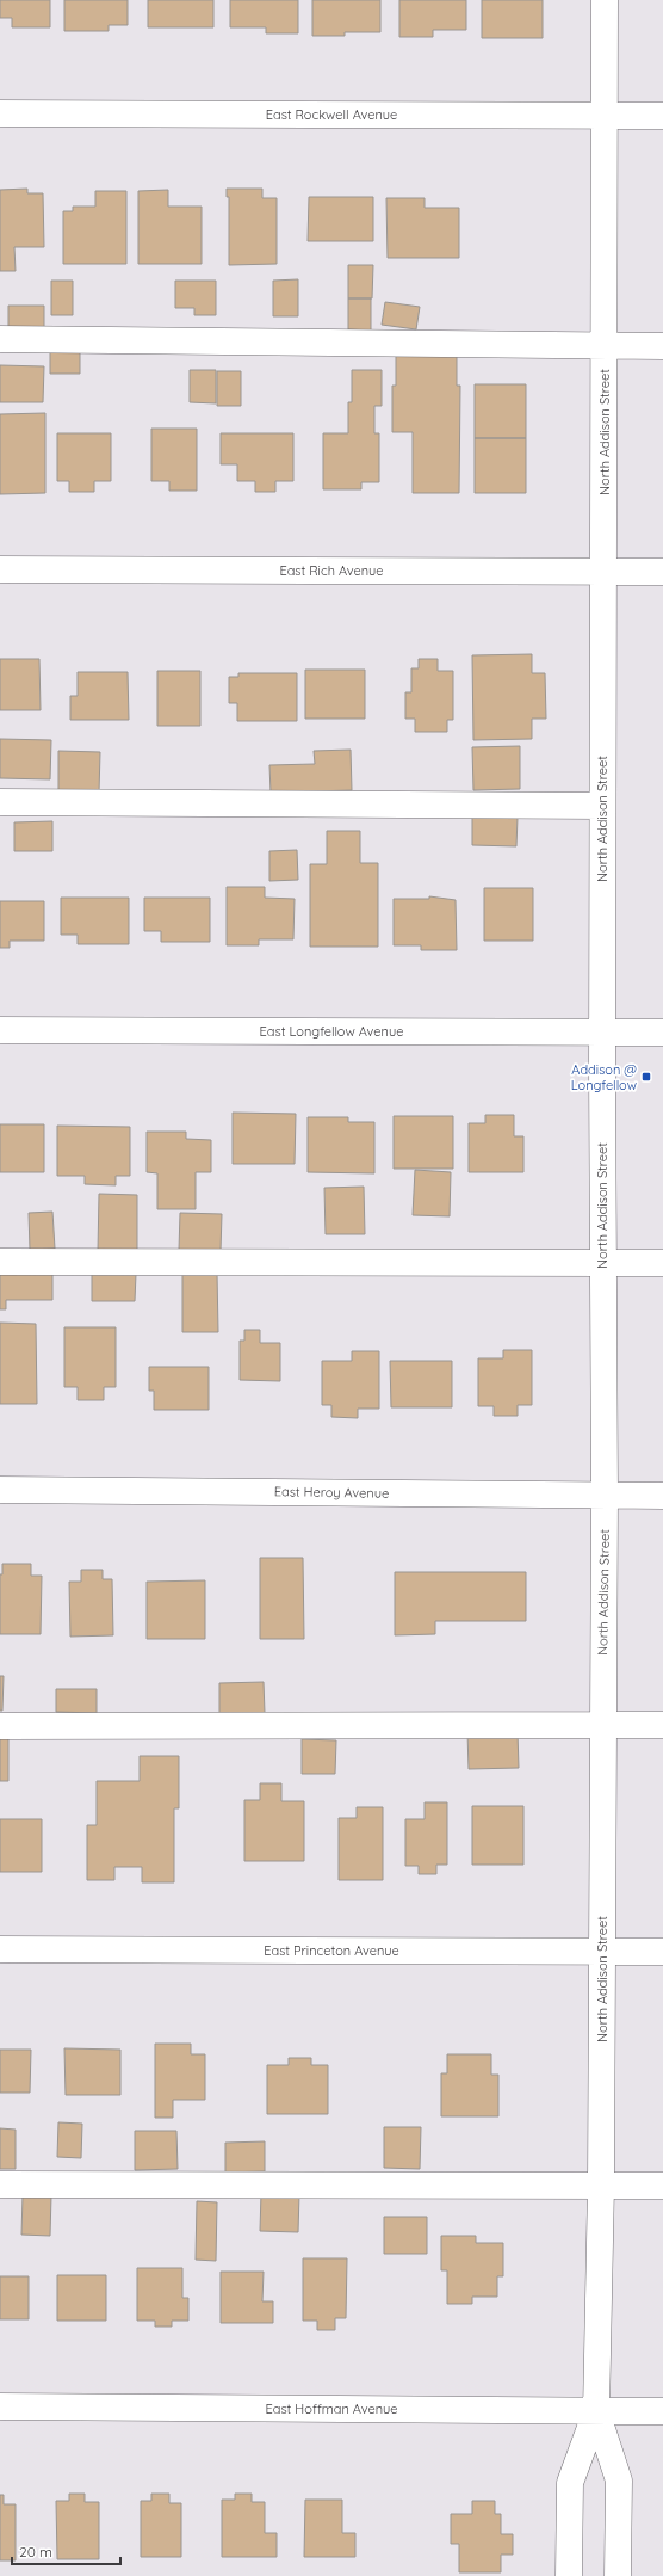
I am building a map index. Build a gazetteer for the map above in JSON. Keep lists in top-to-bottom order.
{
  "streets": {
    "street": [
      "East Rockwell Avenue",
      "North Addison Street",
      "East Rich Avenue",
      "East Longfellow Avenue",
      "East Heroy Avenue",
      "East Princeton Avenue",
      "East Hoffman Avenue"
    ]
  },
  "crossings": [
    ["East Rockwell Avenue", "North Addison Street"],
    ["North Addison Street", "East Rich Avenue"],
    ["North Addison Street", "East Longfellow Avenue"],
    ["North Addison Street", "East Heroy Avenue"],
    ["North Addison Street", "East Princeton Avenue"],
    ["North Addison Street", "East Hoffman Avenue"]
  ],
  "places": {
    "transit": ["Addison @ Longfellow"]
  },
  "scale_bar": "20 m"
}
